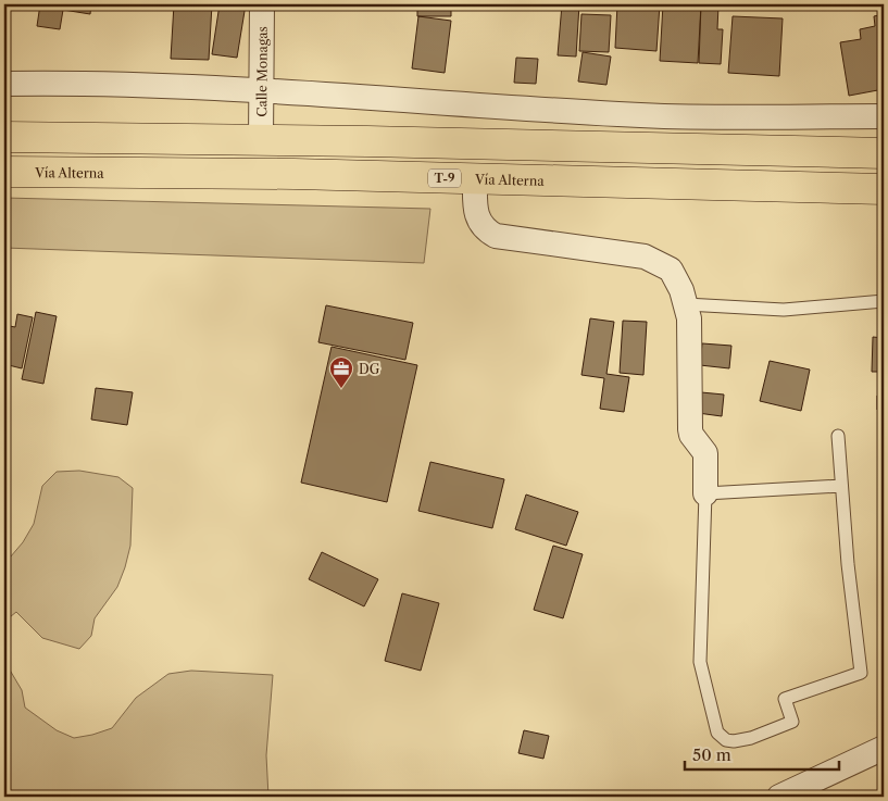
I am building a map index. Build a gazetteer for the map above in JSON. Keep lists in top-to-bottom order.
{
  "streets": {
    "highway": ["Vía Alterna", "T-9"],
    "street": ["Calle Monagas"]
  },
  "places": {
    "office": ["DG"]
  },
  "scale_bar": "50 m"
}
